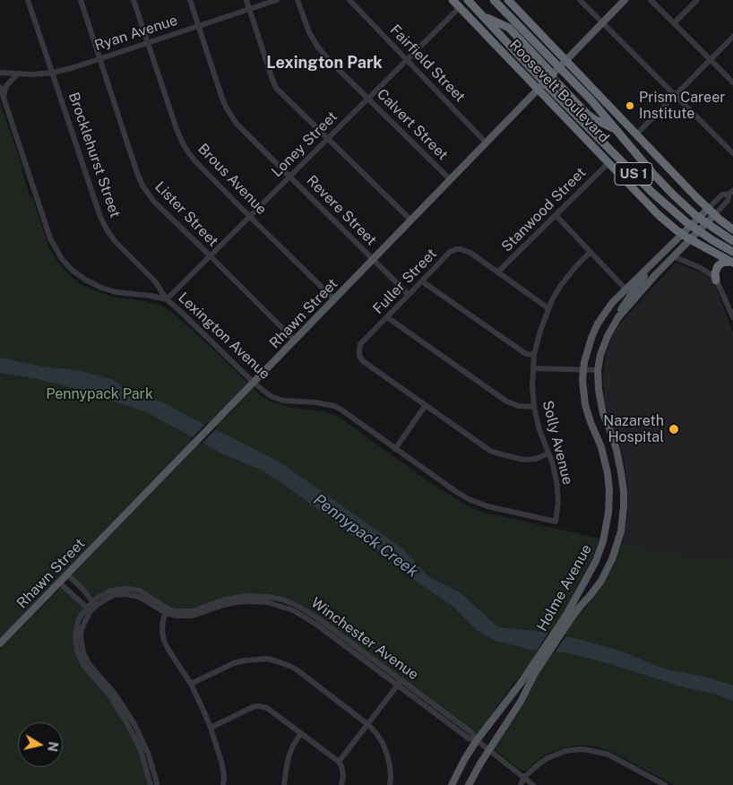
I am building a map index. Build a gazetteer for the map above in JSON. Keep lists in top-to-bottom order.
{
  "streets": {
    "highway": ["Roosevelt Boulevard", "US 1"],
    "main road": ["Rhawn Street", "Holme Avenue"],
    "street": [
      "Ryan Avenue",
      "Fairfield Street",
      "Calvert Street",
      "Loney Street",
      "Brocklehurst Street",
      "Brous Avenue",
      "Stanwood Street",
      "Revere Street",
      "Lister Street",
      "Fuller Street",
      "Lexington Avenue",
      "Solly Avenue",
      "Winchester Avenue"
    ]
  },
  "crossings": [
    ["Ryan Avenue", "Brocklehurst Street"],
    ["Ryan Avenue", "Brous Avenue"],
    ["Ryan Avenue", "Revere Street"],
    ["Ryan Avenue", "Lister Street"],
    ["Fairfield Street", "Loney Street"],
    ["Fairfield Street", "Rhawn Street"],
    ["Roosevelt Boulevard", "Loney Street"],
    ["Roosevelt Boulevard", "Stanwood Street"],
    ["Roosevelt Boulevard", "Rhawn Street"],
    ["Roosevelt Boulevard", "Holme Avenue"],
    ["Calvert Street", "Loney Street"],
    ["Calvert Street", "Rhawn Street"],
    ["Loney Street", "Brocklehurst Street"],
    ["Loney Street", "Brous Avenue"],
    ["Loney Street", "Revere Street"],
    ["Loney Street", "Lister Street"],
    ["Loney Street", "Lexington Avenue"],
    ["Brocklehurst Street", "Lexington Avenue"],
    ["Brous Avenue", "Rhawn Street"],
    ["Stanwood Street", "Fuller Street"],
    ["Revere Street", "Fuller Street"],
    ["Revere Street", "Rhawn Street"],
    ["Lister Street", "Rhawn Street"],
    ["Rhawn Street", "Lexington Avenue"],
    ["Lexington Avenue", "Solly Avenue"],
    ["Holme Avenue", "Winchester Avenue"]
  ],
  "districts": ["Lexington Park"],
  "water": ["Pennypack Creek"],
  "parks": ["Pennypack Park"],
  "places": ["Prism Career Institute", "Nazareth Hospital"],
  "north": "right"
}
